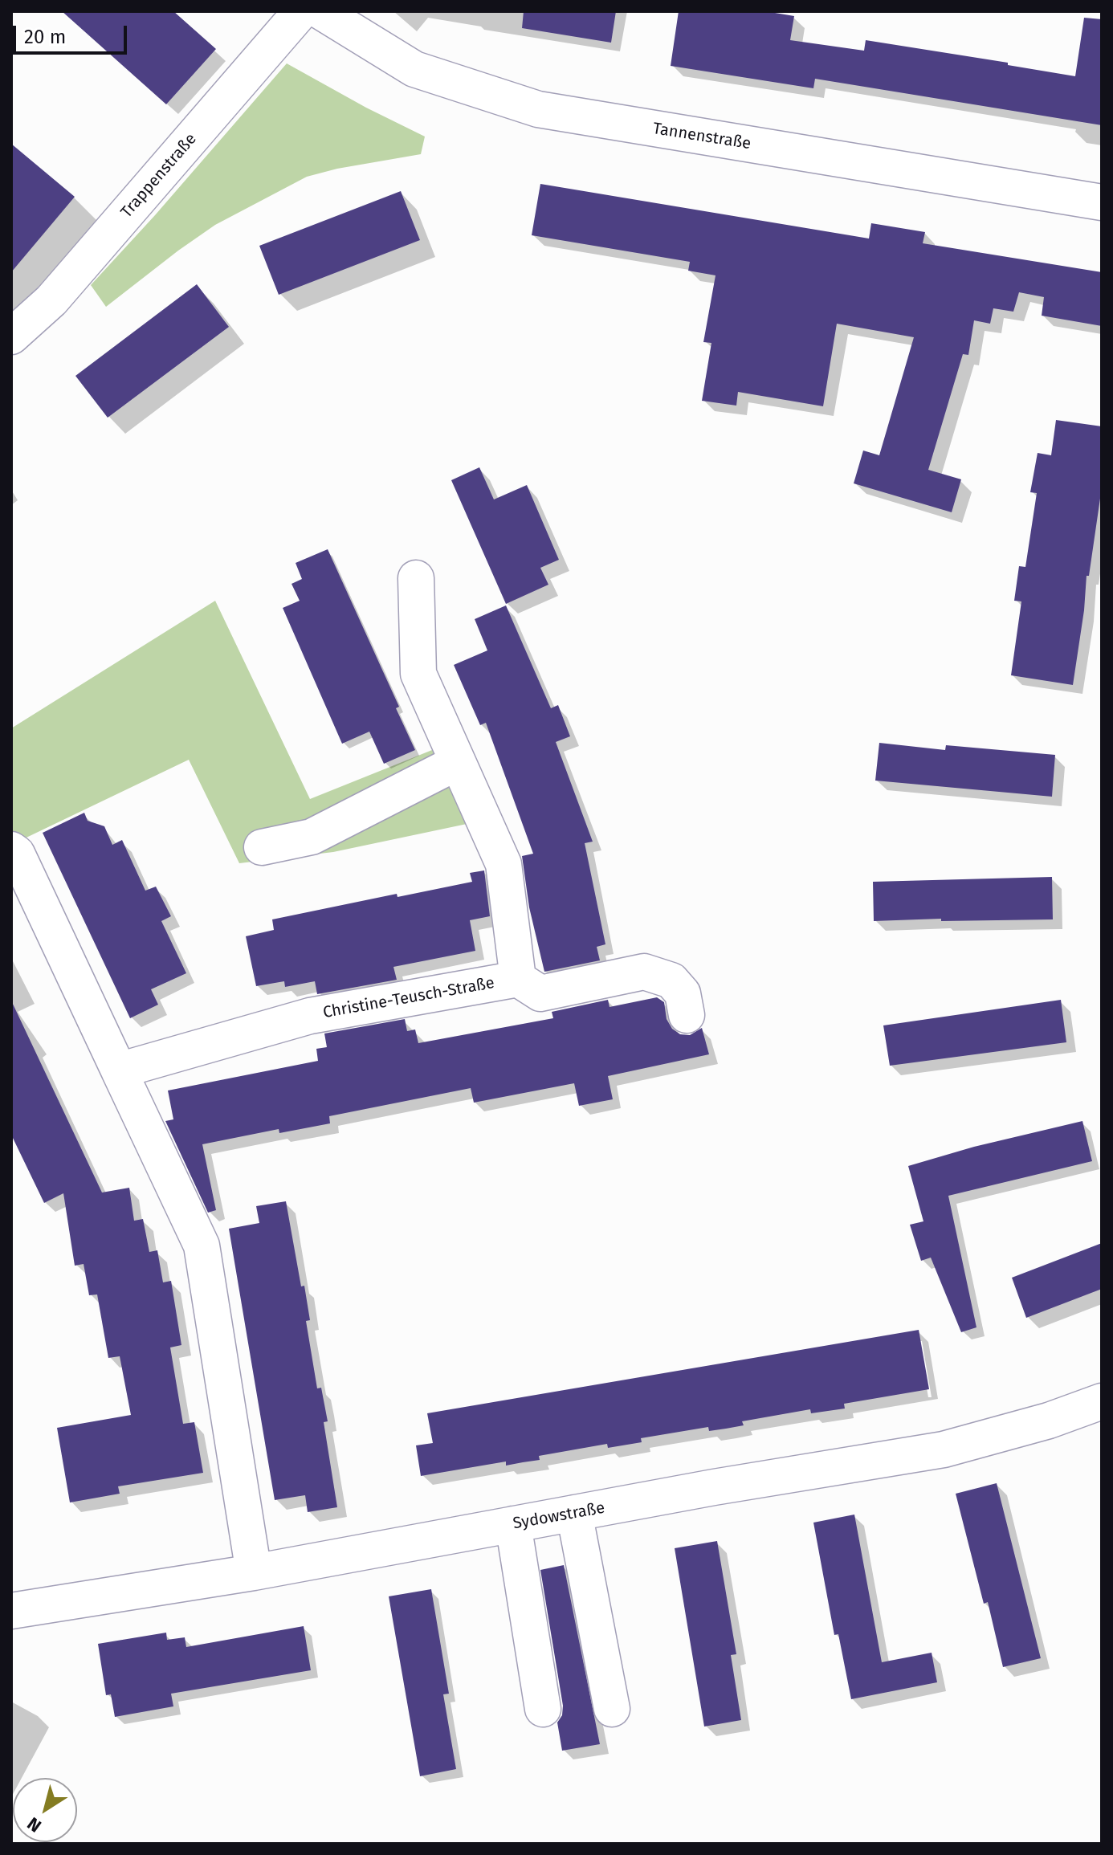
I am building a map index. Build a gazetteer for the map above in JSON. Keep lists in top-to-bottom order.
{
  "streets": {
    "street": [
      "Tannenstraße",
      "Trappenstraße",
      "Christine-Teusch-Straße",
      "Sydowstraße"
    ]
  },
  "scale_bar": "20 m",
  "north": "bottom left"
}
